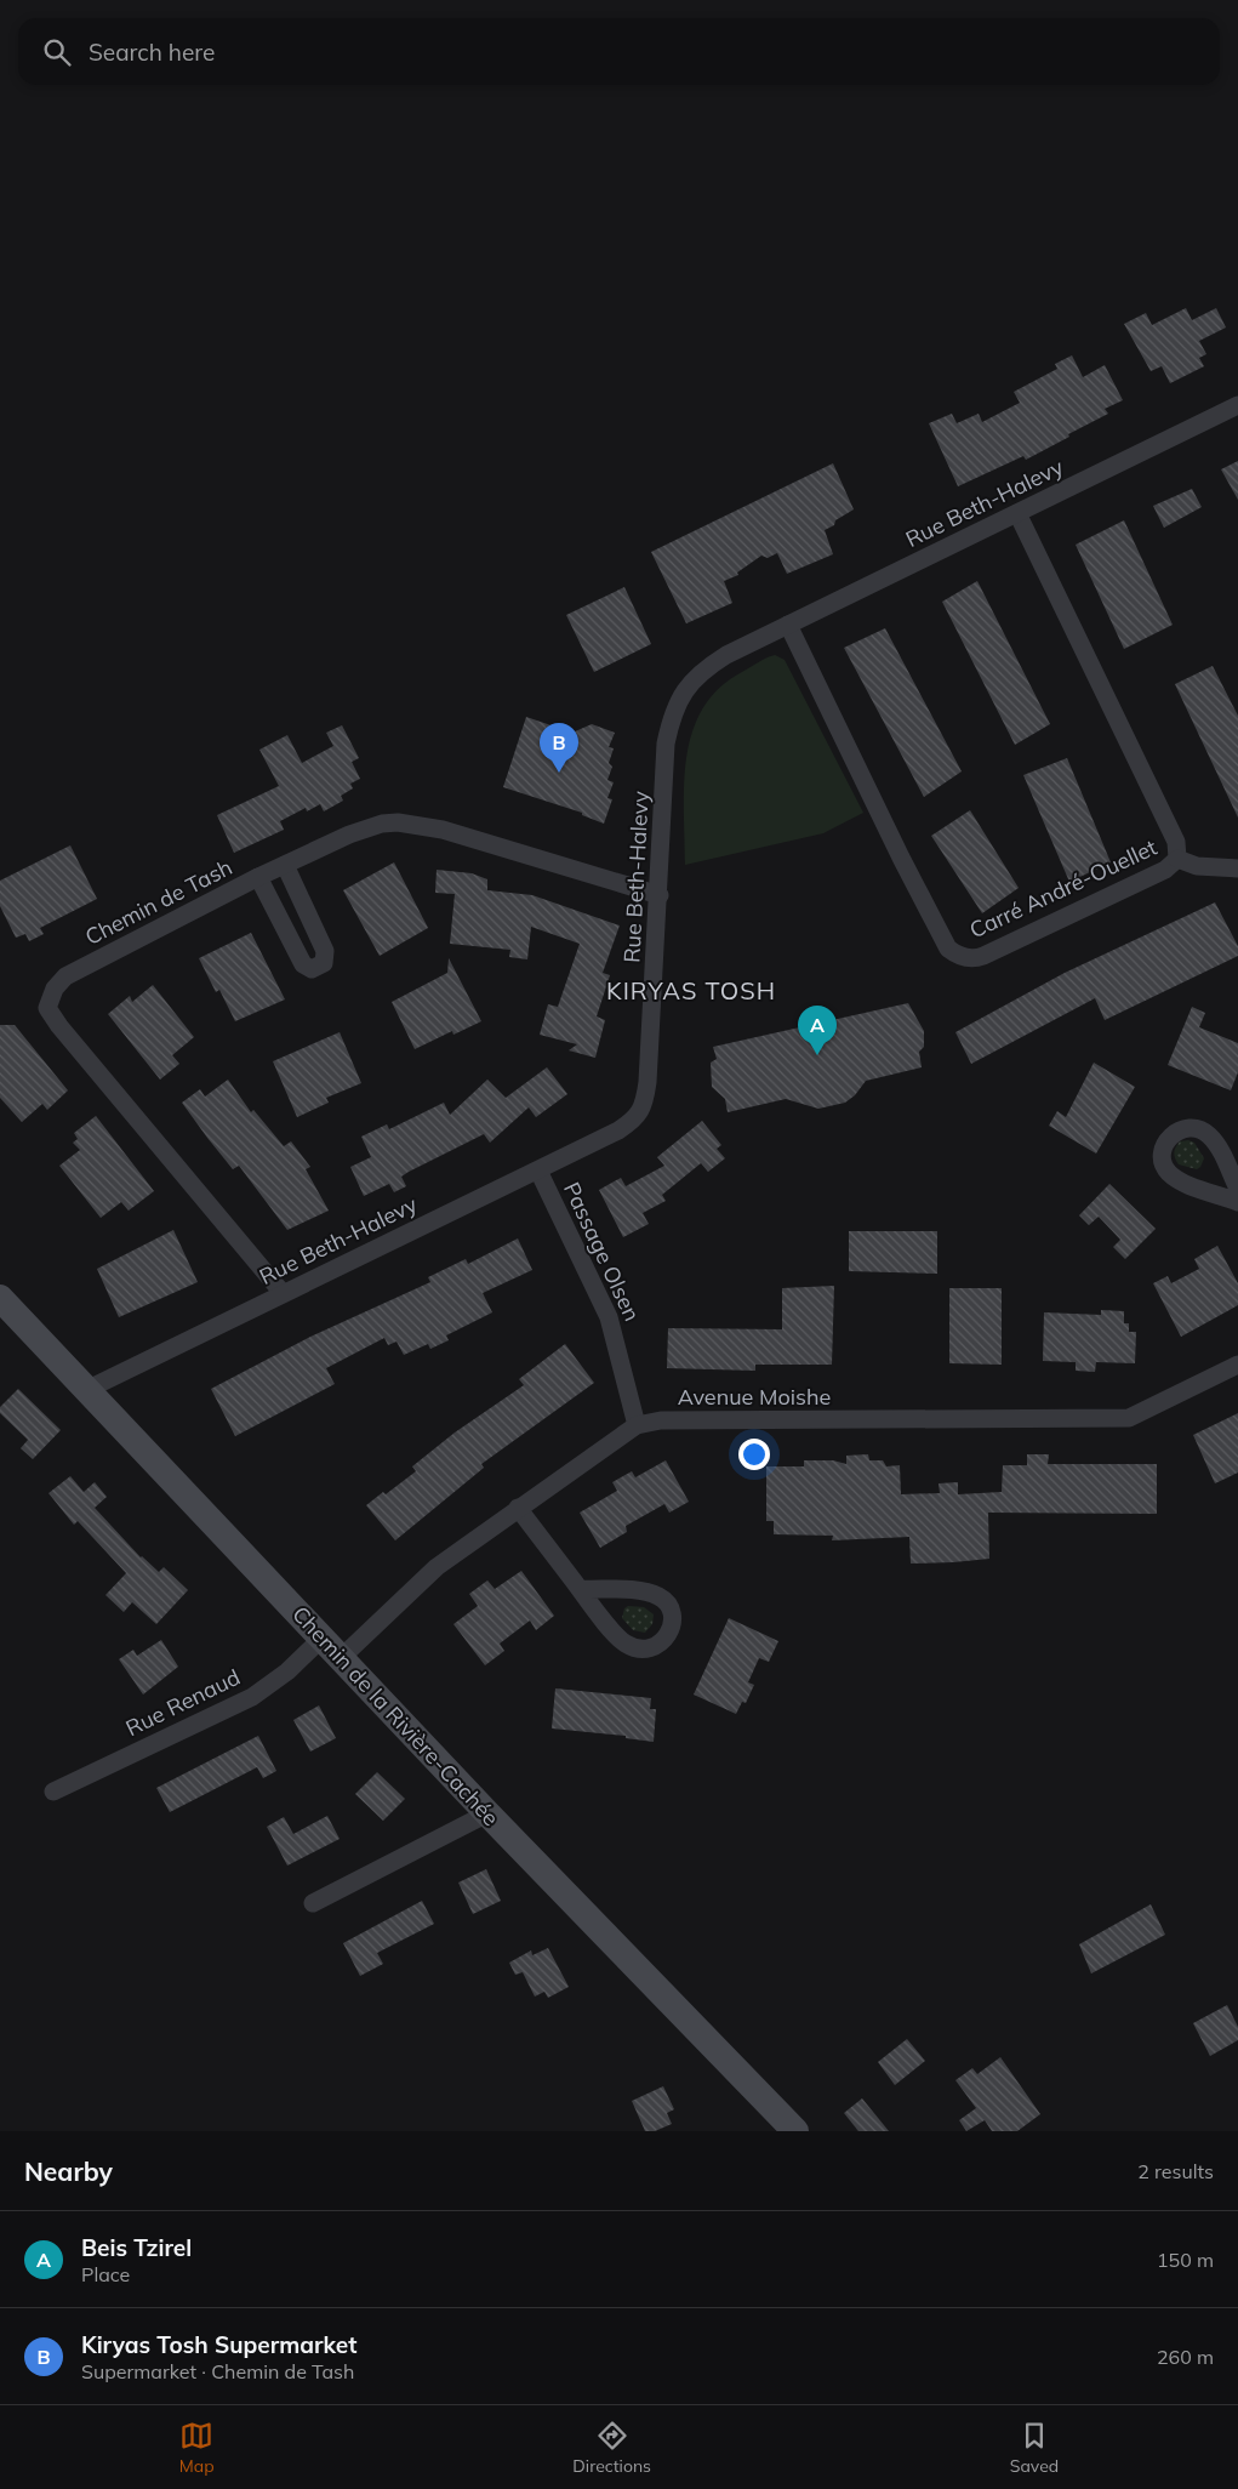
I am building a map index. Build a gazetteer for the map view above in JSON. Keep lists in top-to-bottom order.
{
  "streets": {
    "street": [
      "Rue Beth-Halevy",
      "Carré André-Ouellet",
      "Chemin de Tash",
      "Passage Olsen",
      "Avenue Moishe",
      "Rue Renaud",
      "Chemin de la Rivière-Cachée"
    ]
  },
  "crossings": [
    ["Rue Beth-Halevy", "Carré André-Ouellet"],
    ["Rue Beth-Halevy", "Chemin de Tash"],
    ["Rue Beth-Halevy", "Passage Olsen"],
    ["Rue Beth-Halevy", "Chemin de la Rivière-Cachée"],
    ["Passage Olsen", "Avenue Moishe"],
    ["Avenue Moishe", "Chemin de la Rivière-Cachée"],
    ["Rue Renaud", "Chemin de la Rivière-Cachée"]
  ],
  "districts": ["KIRYAS TOSH"],
  "page": {
    "search": "Search here",
    "pins": ["B", "A"],
    "heading": ["Nearby", "2 results"],
    "list": [
      {
        "mark": "A",
        "name": "Beis Tzirel",
        "note": "Place",
        "value": "150 m"
      },
      {
        "mark": "B",
        "name": "Kiryas Tosh Supermarket",
        "note": "Supermarket · Chemin de Tash",
        "value": "260 m"
      }
    ],
    "nav": ["Map", "Directions", "Saved"]
  }
}
